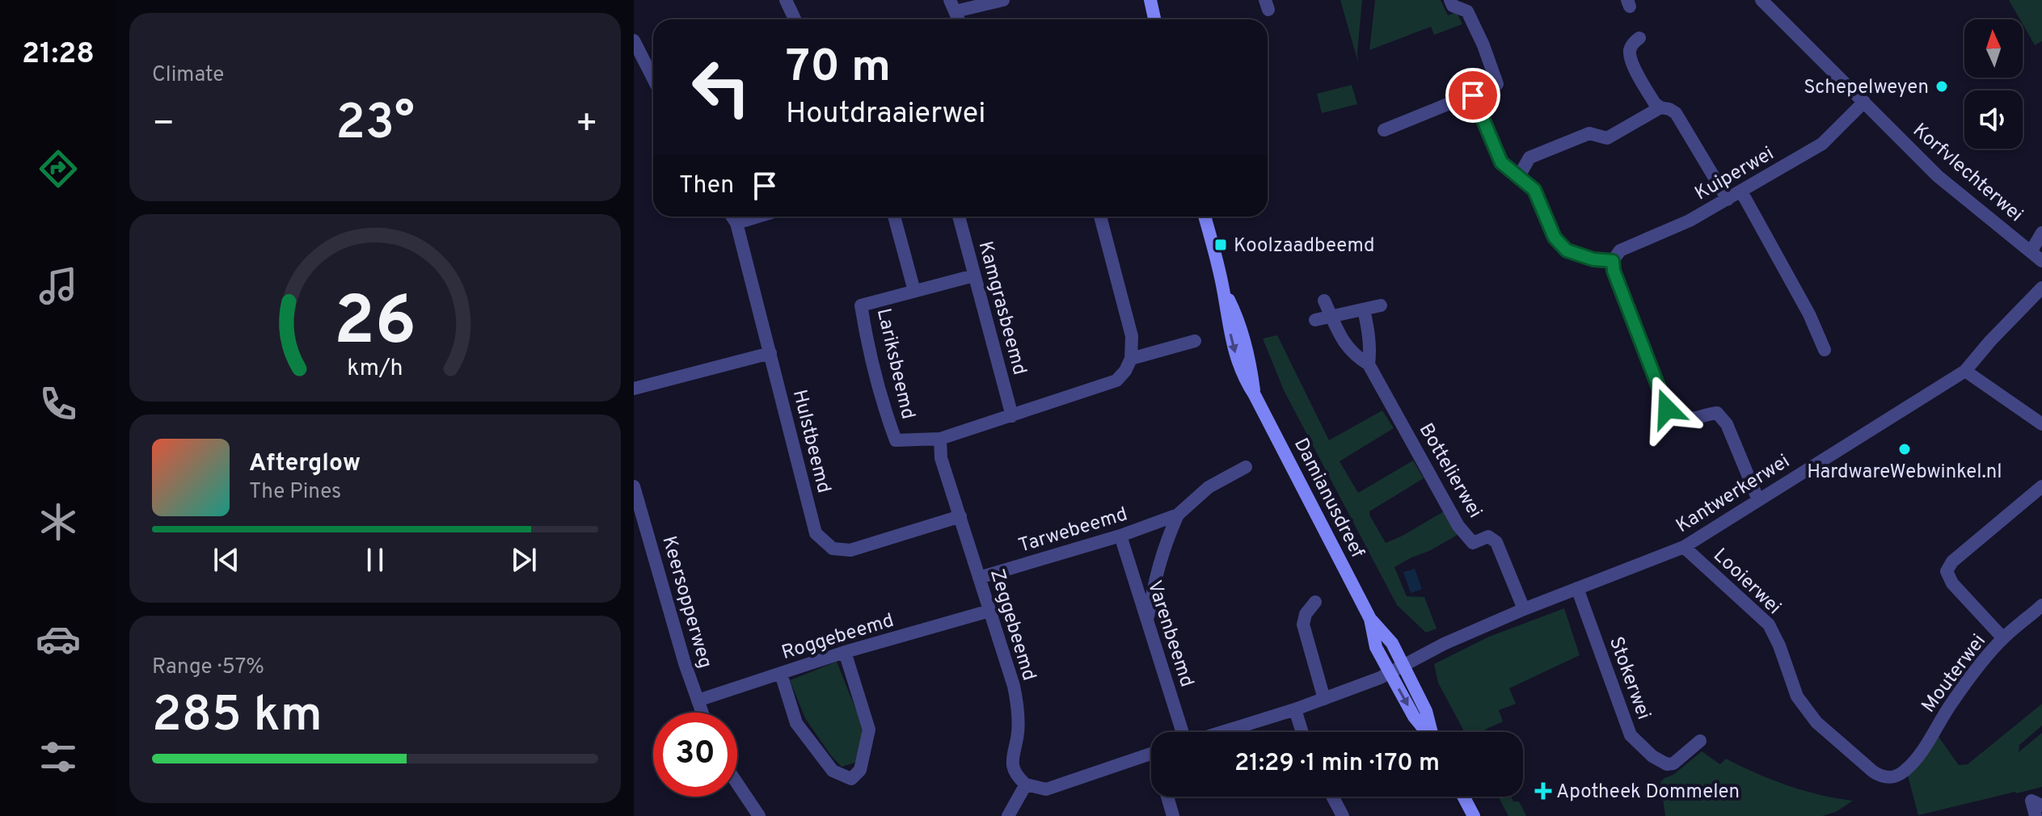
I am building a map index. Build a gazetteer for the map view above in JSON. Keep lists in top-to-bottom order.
{
  "streets": {
    "street": [
      "Korfvlechterwei",
      "Kuiperwei",
      "Kamgrasbeemd",
      "Lariksbeemd",
      "Hulstbeemd",
      "Bottelierwei",
      "Kantwerkerwei",
      "Damianusdreef",
      "Tarwebeemd",
      "Looierwei",
      "Keersopperweg",
      "Zeggebeemd",
      "Varenbeemd",
      "Roggebeemd",
      "Mouterwei",
      "Stokerwei"
    ]
  },
  "crossings": [
    ["Korfvlechterwei", "Kuiperwei"],
    ["Kamgrasbeemd", "Lariksbeemd"],
    ["Lariksbeemd", "Zeggebeemd"],
    ["Hulstbeemd", "Zeggebeemd"],
    ["Bottelierwei", "Kantwerkerwei"],
    ["Kantwerkerwei", "Damianusdreef"],
    ["Kantwerkerwei", "Looierwei"],
    ["Kantwerkerwei", "Stokerwei"],
    ["Tarwebeemd", "Zeggebeemd"],
    ["Tarwebeemd", "Varenbeemd"],
    ["Looierwei", "Mouterwei"],
    ["Keersopperweg", "Roggebeemd"],
    ["Zeggebeemd", "Roggebeemd"]
  ],
  "places": {
    "other": ["Schepelweyen", "HardwareWebwinkel.nl"],
    "transit": ["Koolzaadbeemd"],
    "health": ["Apotheek Dommelen"]
  },
  "north": "top",
  "page": {
    "tabs": "21:28",
    "tile": [
      "Climate",
      ["Range · 57%", "285 km"]
    ],
    "turn": ["70 m", "Houtdraaierwei"],
    "heat": ["−", "23°", "+"],
    "then": "Then",
    "song": ["Afterglow", "The Pines"],
    "limit": "30",
    "trip": "21:29 · 1 min · 170 m",
    "gauge": ["26", "km/h"]
  }
}
